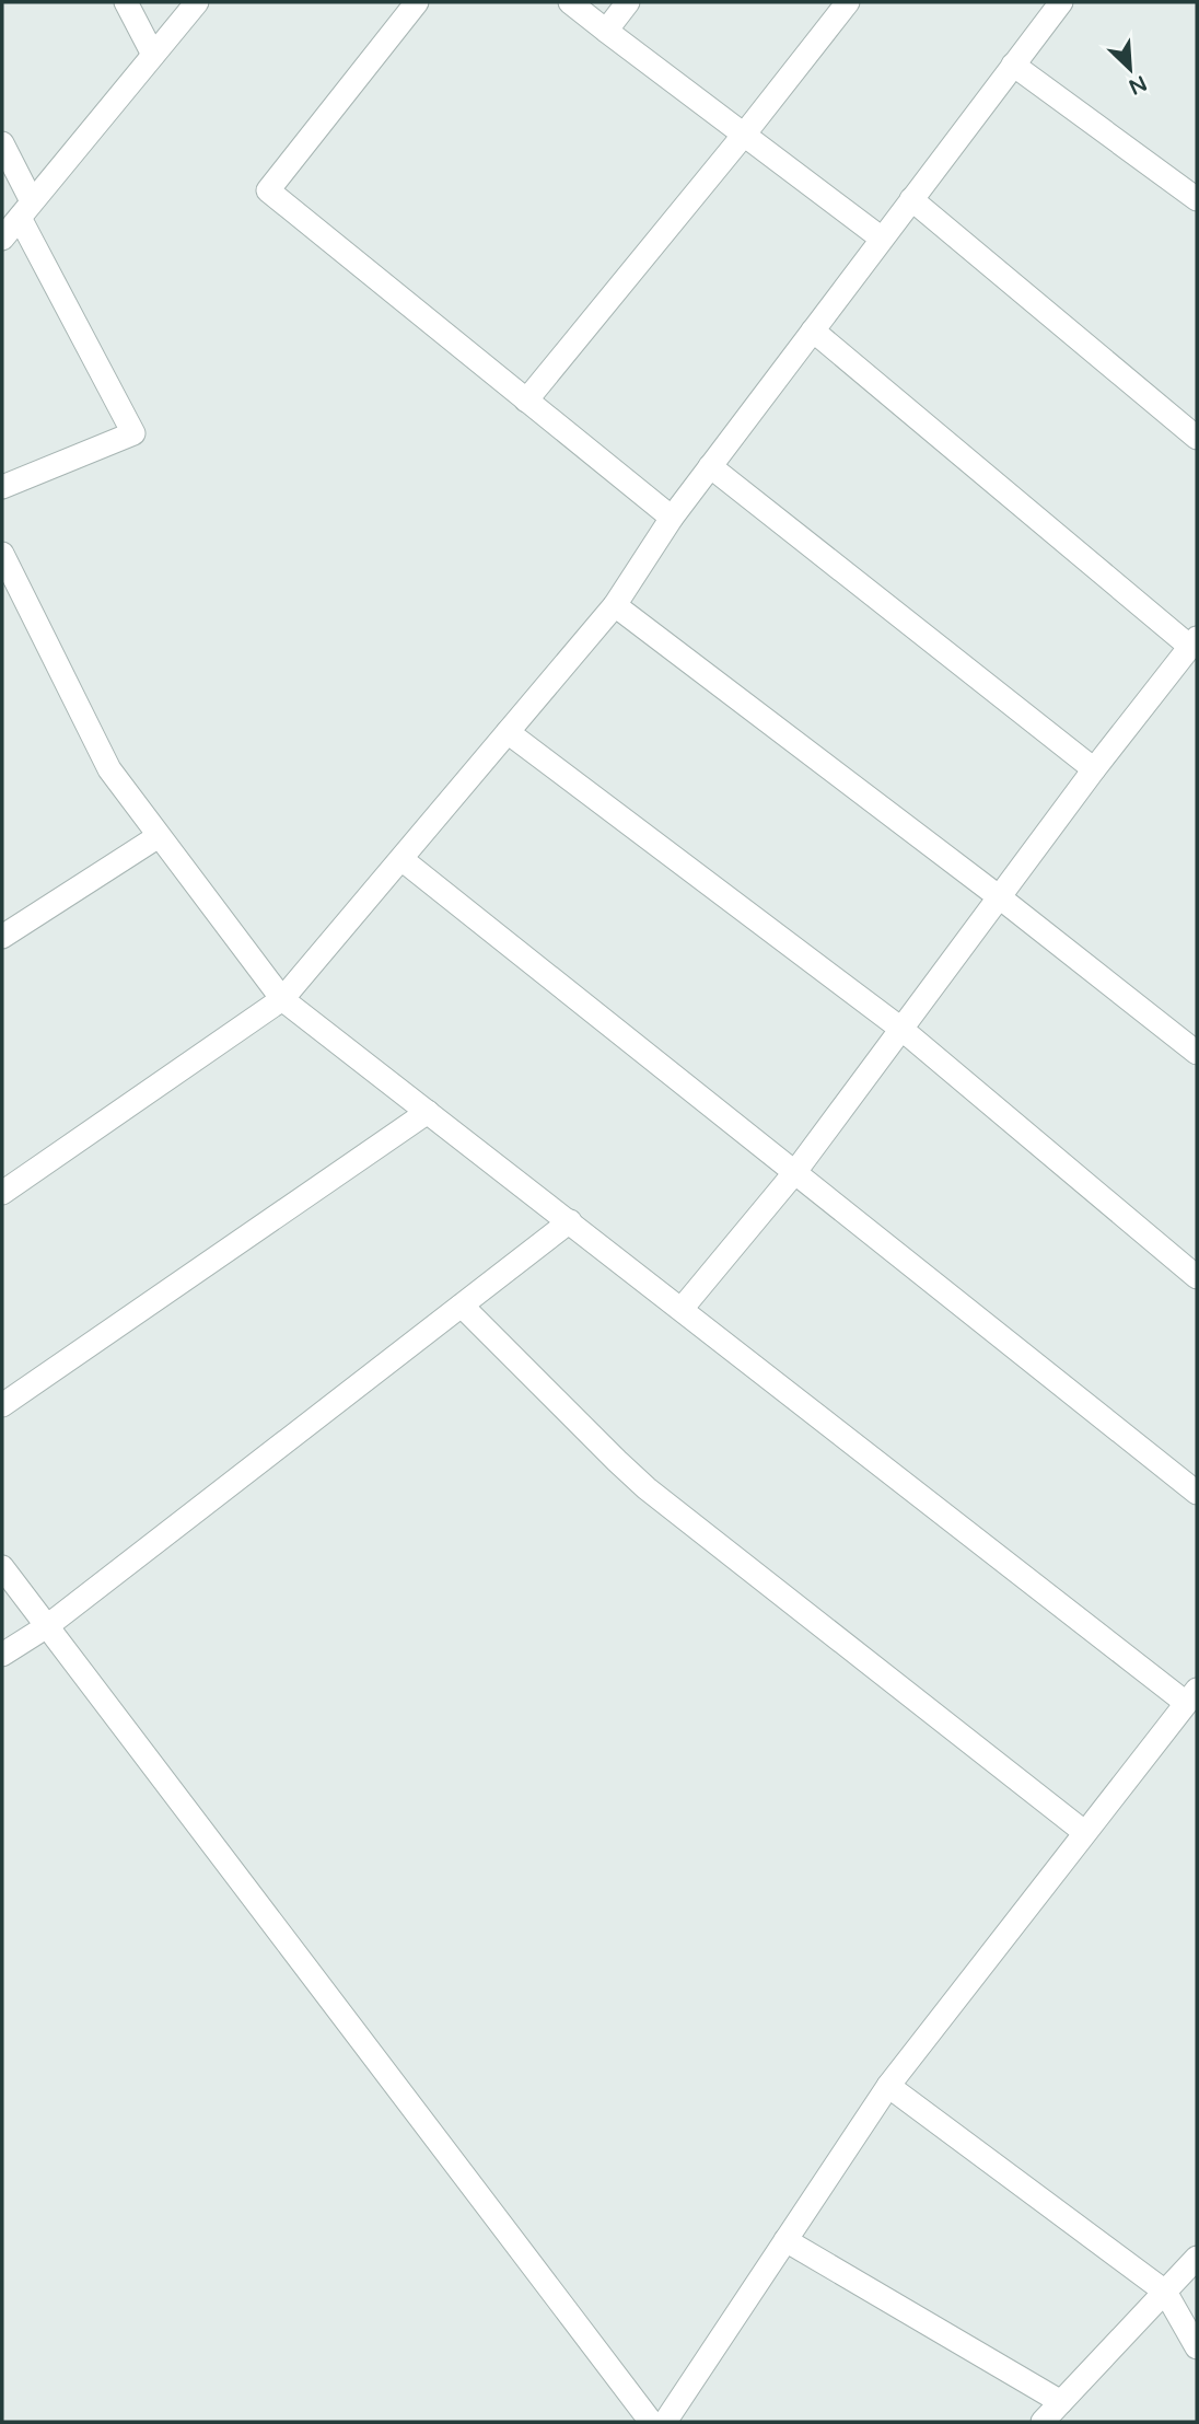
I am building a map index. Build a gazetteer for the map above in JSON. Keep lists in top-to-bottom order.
{
  "north": "bottom right"
}
